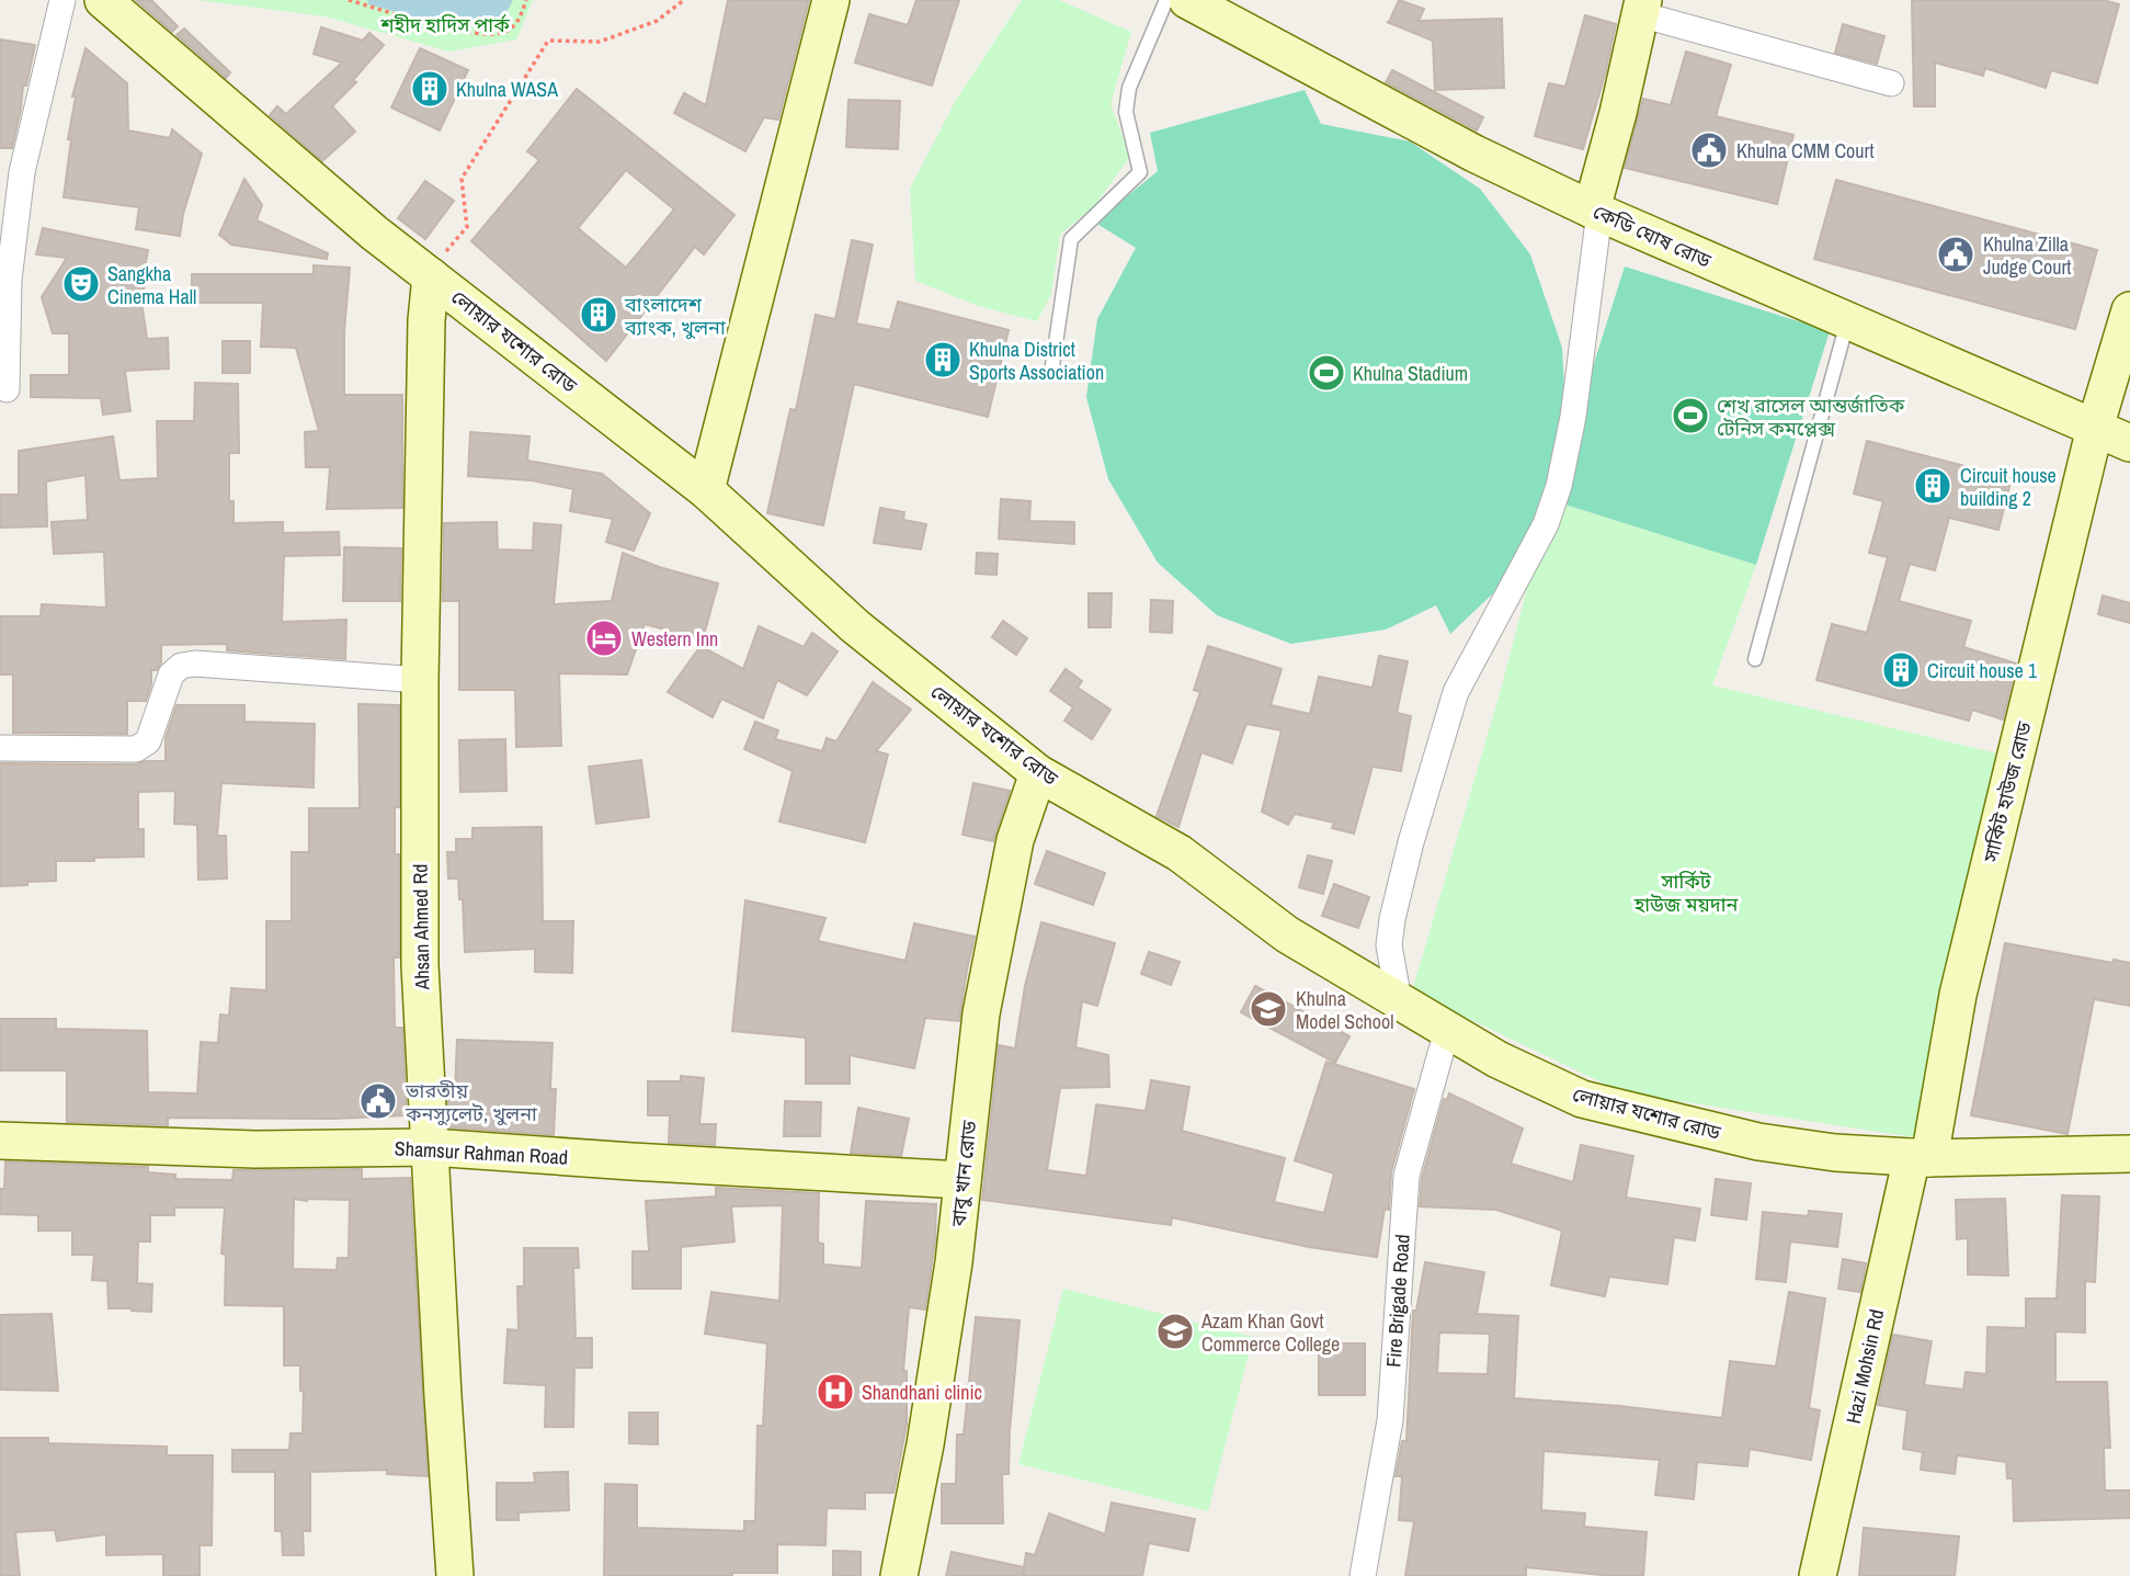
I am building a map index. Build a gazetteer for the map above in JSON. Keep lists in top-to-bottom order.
{
  "streets": {
    "main road": [
      "কেডি ঘোষ রোড",
      "লোয়ার যশোর রোড",
      "সার্কিট হাউজ রোড",
      "Ahsan Ahmed Rd",
      "Shamsur Rahman Road",
      "বাবু খান রোড",
      "Hazi Mohsin Rd"
    ],
    "street": ["Fire Brigade Road"]
  },
  "crossings": [
    ["কেডি ঘোষ রোড", "সার্কিট হাউজ রোড"],
    ["লোয়ার যশোর রোড", "সার্কিট হাউজ রোড"],
    ["লোয়ার যশোর রোড", "Ahsan Ahmed Rd"],
    ["লোয়ার যশোর রোড", "বাবু খান রোড"],
    ["লোয়ার যশোর রোড", "Fire Brigade Road"],
    ["লোয়ার যশোর রোড", "Hazi Mohsin Rd"],
    ["সার্কিট হাউজ রোড", "Hazi Mohsin Rd"],
    ["Ahsan Ahmed Rd", "Shamsur Rahman Road"],
    ["Shamsur Rahman Road", "বাবু খান রোড"]
  ],
  "parks": ["শহীদ হাদিস পার্ক", "সার্কিট হাউজ ময়দান"],
  "places": {
    "building": [
      "Khulna WASA",
      "বাংলাদেশ ব্যাংক, খুলনা",
      "Khulna District Sports Association",
      "Circuit house building 2",
      "Circuit house 1"
    ],
    "public building": ["Khulna CMM Court", "Khulna Zilla Judge Court", "ভারতীয় কনস্যুলেট, খুলনা"],
    "theatre": ["Sangkha Cinema Hall"],
    "sports": ["Khulna Stadium", "শেখ রাসেল আন্তর্জাতিক টেনিস কমপ্লেক্স"],
    "hotel": ["Western Inn"],
    "school or university": ["Khulna Model School", "Azam Khan Govt Commerce College"],
    "hospital": ["Shandhani clinic"]
  }
}
